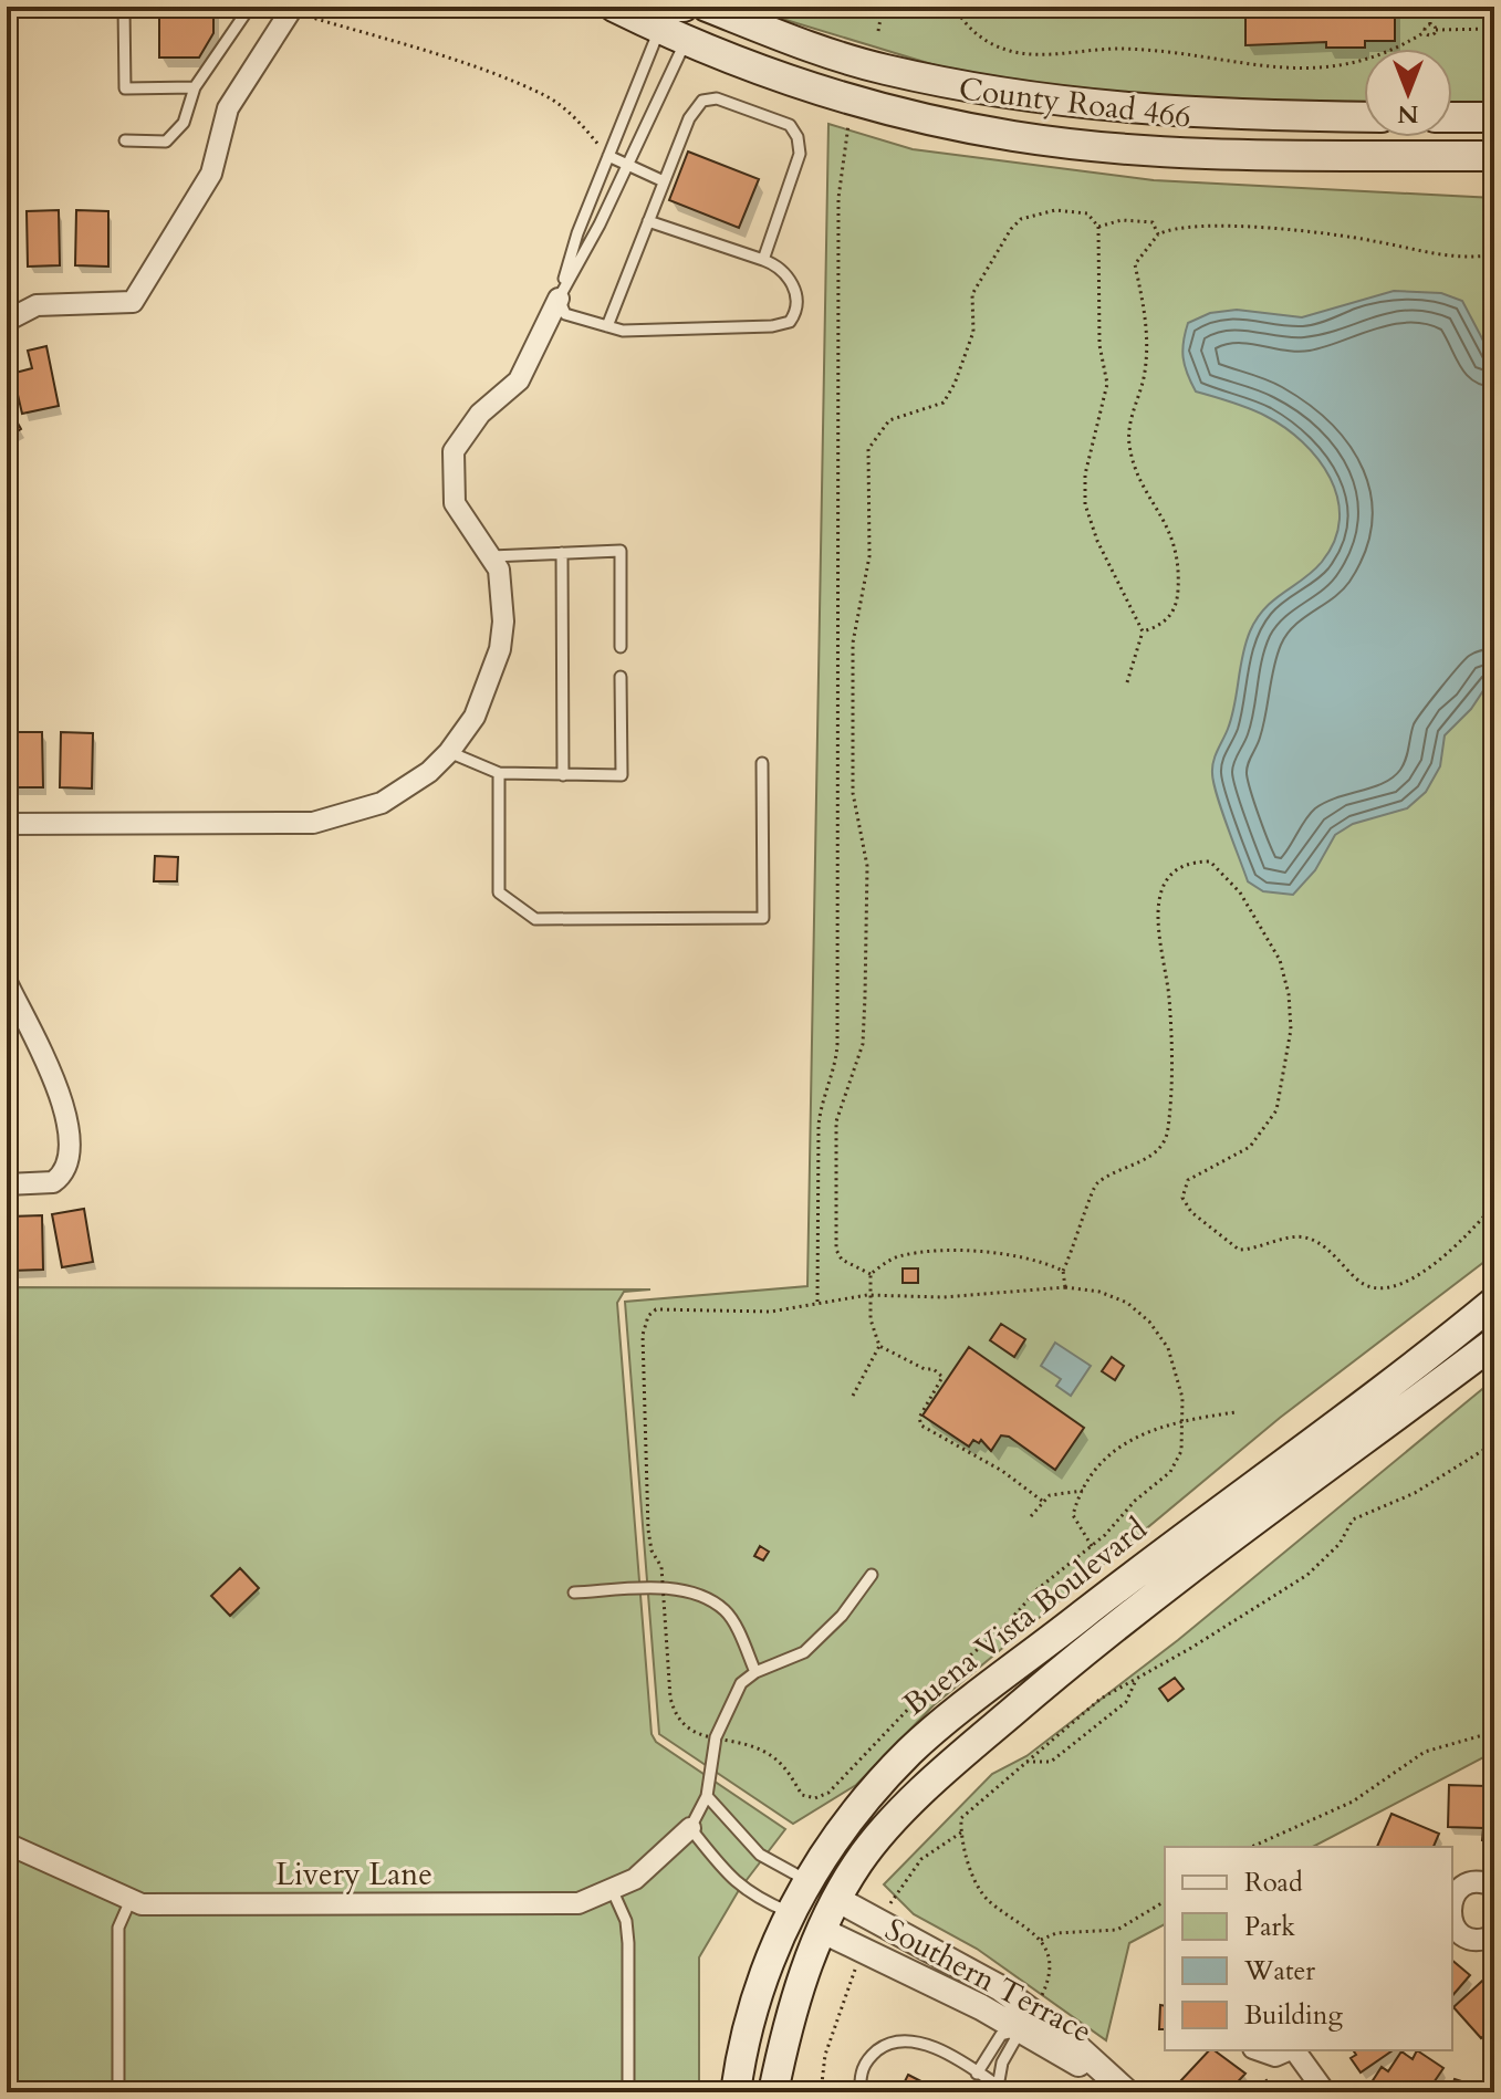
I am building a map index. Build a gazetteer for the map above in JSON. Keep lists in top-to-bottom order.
{
  "streets": {
    "main road": ["County Road 466", "Buena Vista Boulevard"],
    "street": ["Livery Lane", "Southern Terrace"]
  },
  "crossings": [
    ["Buena Vista Boulevard", "Southern Terrace"]
  ],
  "legend": [
    "Road",
    "Park",
    "Water",
    "Building"
  ],
  "north": "bottom"
}
